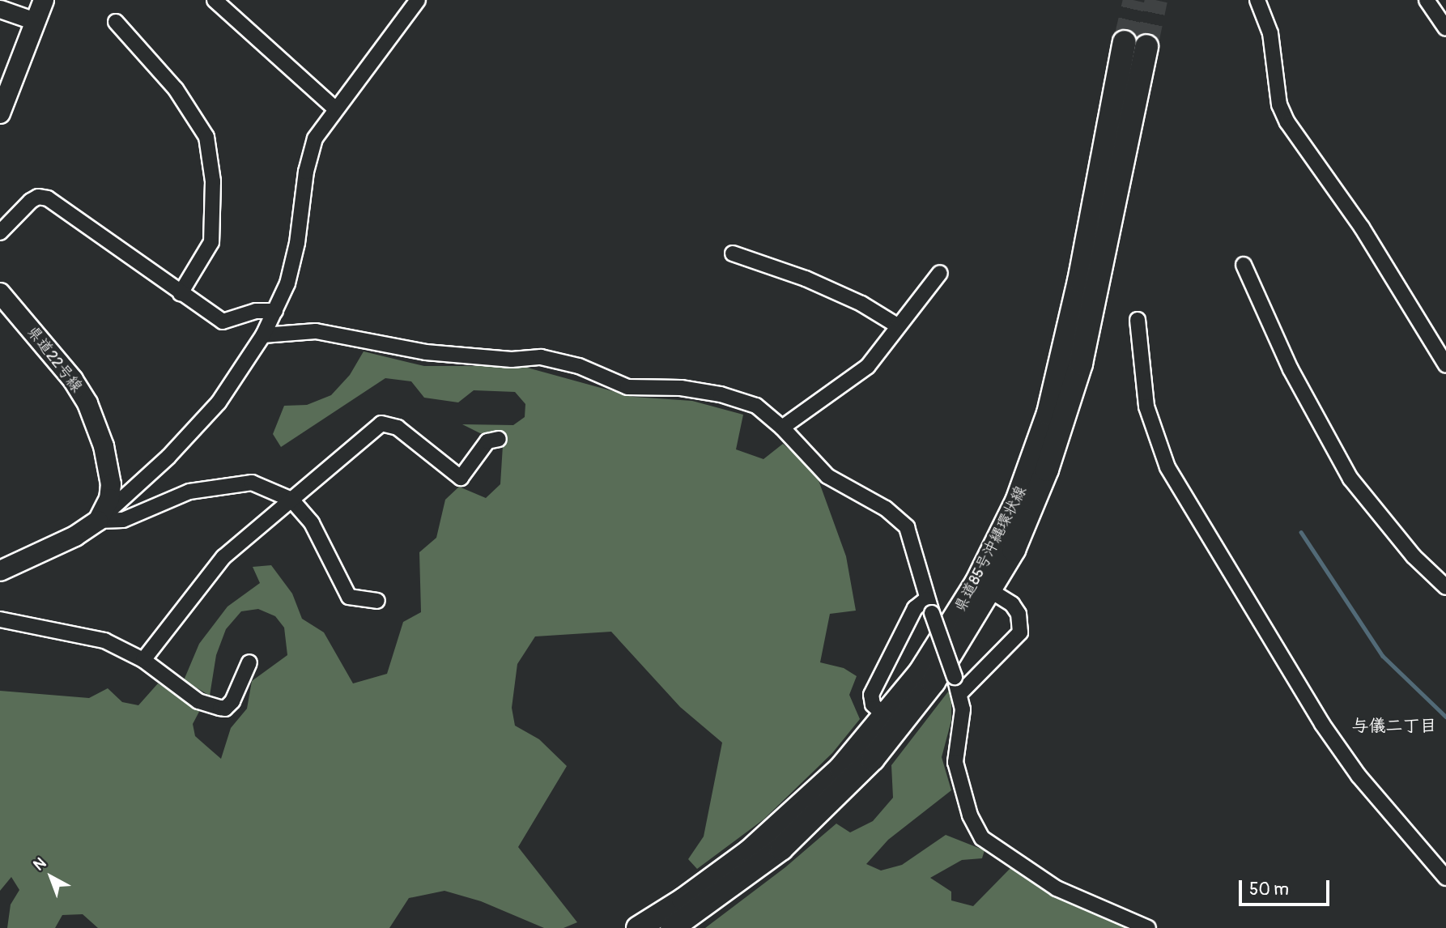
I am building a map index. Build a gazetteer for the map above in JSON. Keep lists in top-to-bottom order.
{
  "streets": {
    "main road": ["県道22号線", "県道85号沖縄環状線"]
  },
  "districts": ["与儀二丁目"],
  "scale_bar": "50 m",
  "north": "top left"
}
